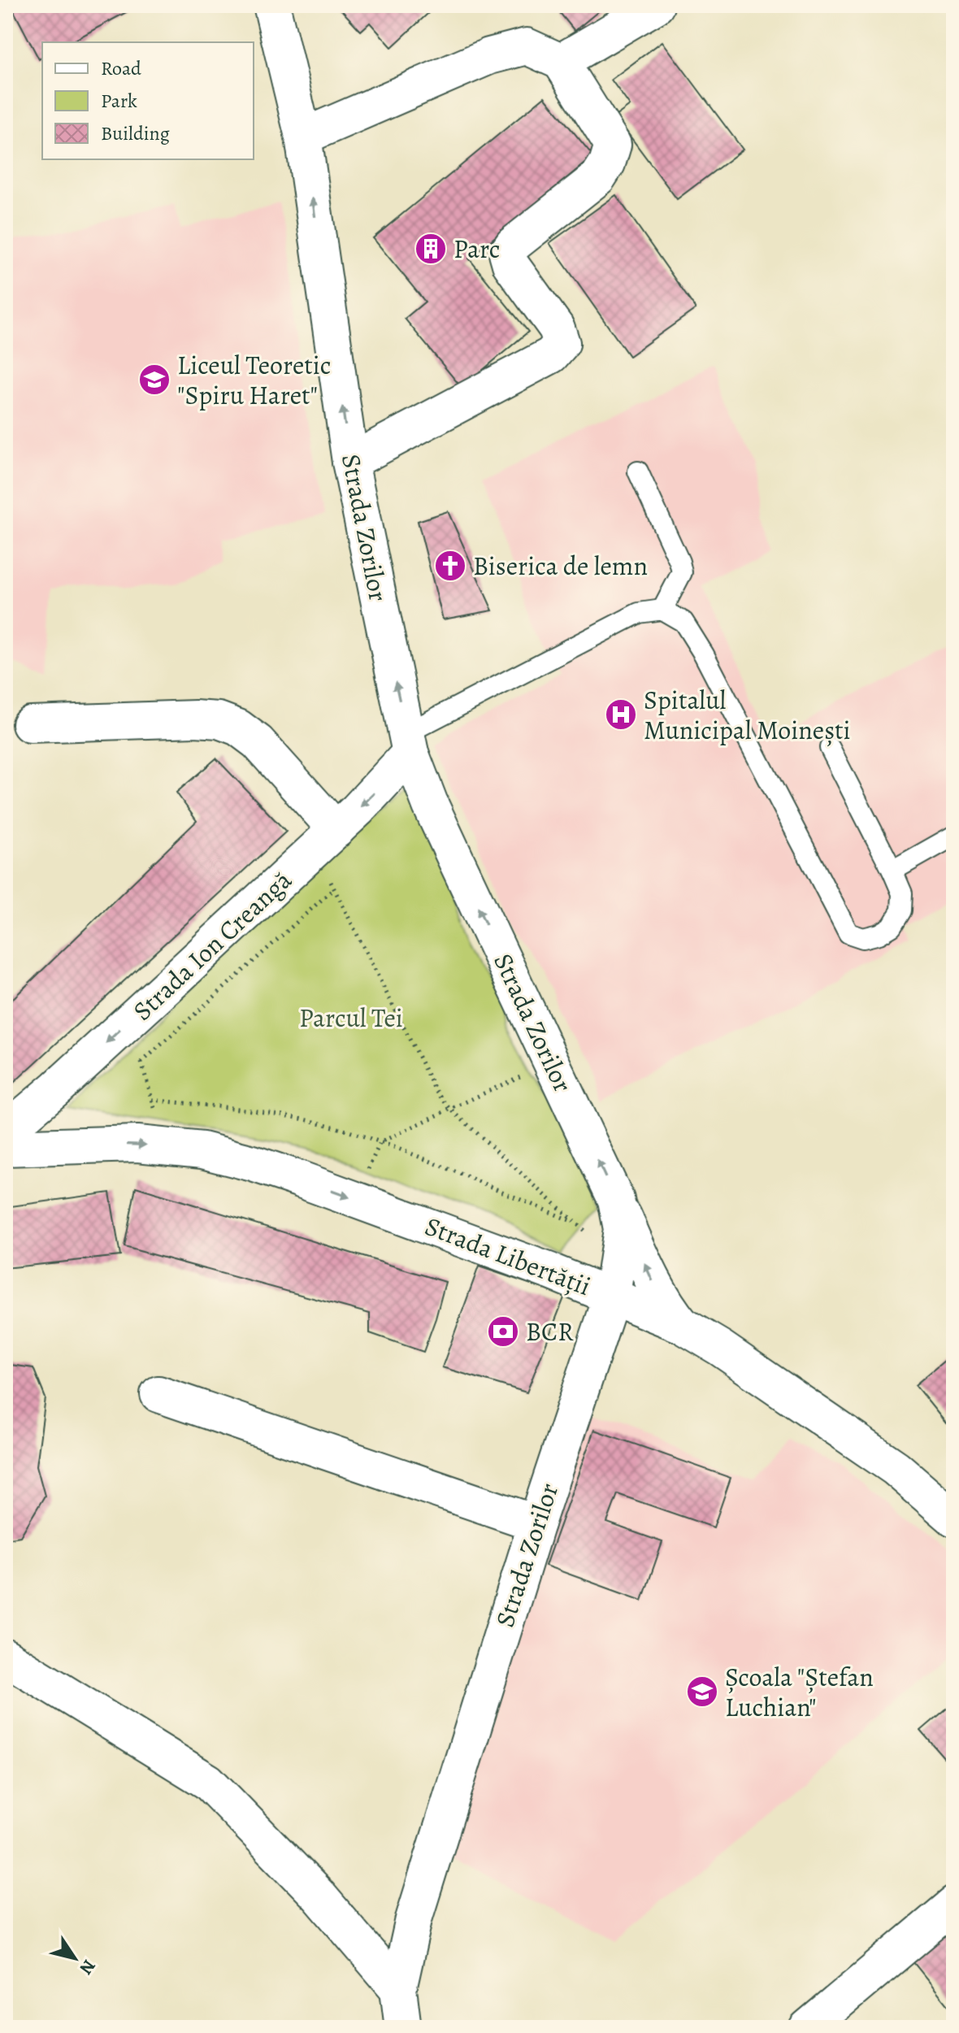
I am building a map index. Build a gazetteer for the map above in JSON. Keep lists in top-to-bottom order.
{
  "streets": {
    "street": ["Strada Zorilor", "Strada Ion Creangă", "Strada Libertății"]
  },
  "crossings": [
    ["Strada Zorilor", "Strada Ion Creangă"],
    ["Strada Zorilor", "Strada Libertății"]
  ],
  "one_way": ["Strada Zorilor", "Strada Ion Creangă"],
  "parks": ["Parcul Tei"],
  "places": {
    "building": ["Parc"],
    "school or university": ["Liceul Teoretic \"Spiru Haret\"", "Școala \"Ștefan Luchian\""],
    "church": ["Biserica de lemn"],
    "hospital": ["Spitalul Municipal Moinești"],
    "bank": ["BCR"]
  },
  "legend": ["Road", "Park", "Building"],
  "north": "bottom right"
}
